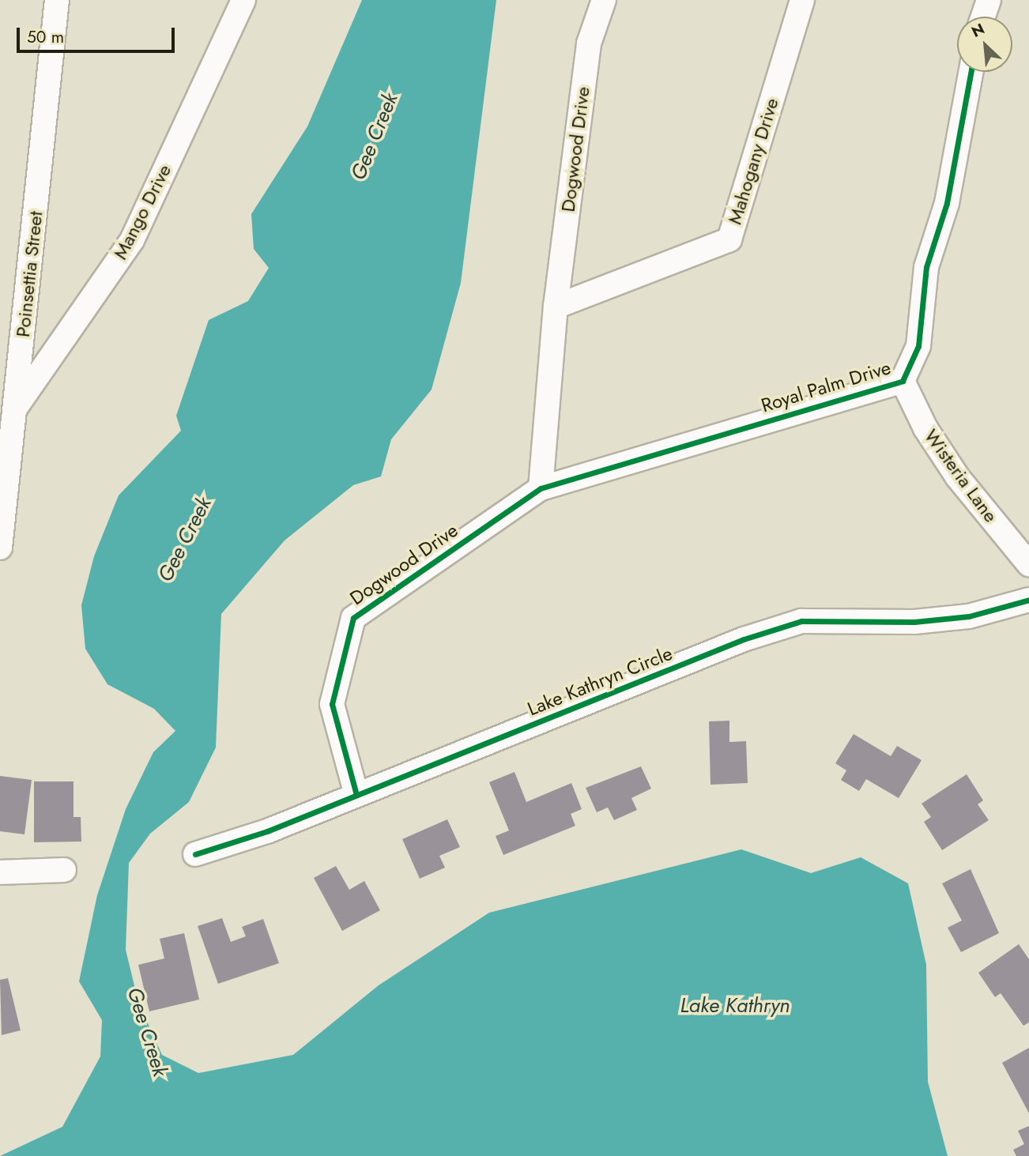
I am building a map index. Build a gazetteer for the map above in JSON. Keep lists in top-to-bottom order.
{
  "streets": {
    "street": [
      "Dogwood Drive",
      "Mahogany Drive",
      "Mango Drive",
      "Poinsettia Street",
      "Royal Palm Drive",
      "Wisteria Lane",
      "Lake Kathryn Circle"
    ]
  },
  "crossings": [
    ["Dogwood Drive", "Mahogany Drive"],
    ["Dogwood Drive", "Royal Palm Drive"],
    ["Dogwood Drive", "Lake Kathryn Circle"],
    ["Mango Drive", "Poinsettia Street"],
    ["Royal Palm Drive", "Wisteria Lane"]
  ],
  "water": ["Gee Creek", "Lake Kathryn"],
  "scale_bar": "50 m",
  "north": "top left"
}
